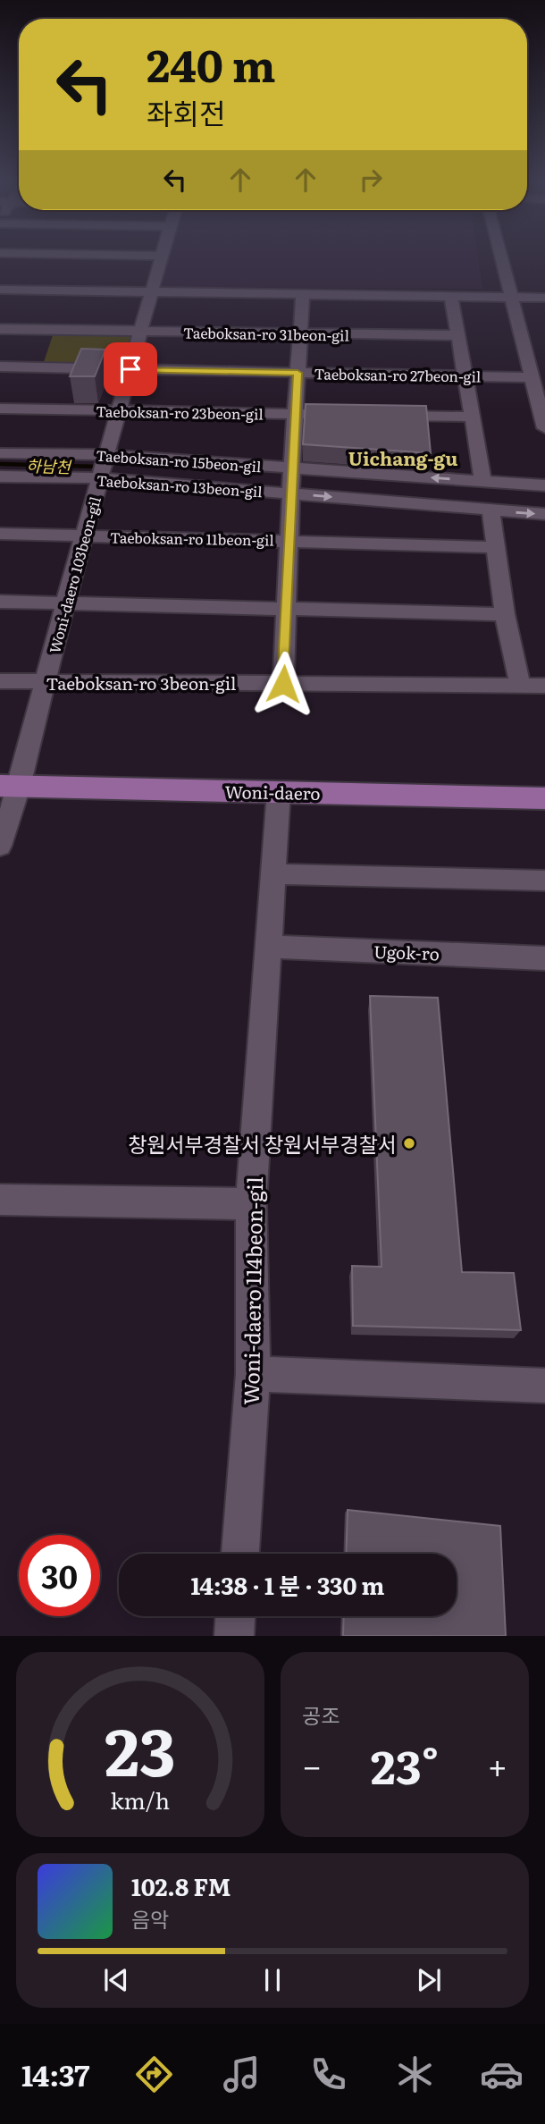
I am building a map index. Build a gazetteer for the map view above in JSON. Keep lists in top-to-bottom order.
{
  "streets": {
    "main road": ["Woni-daero"],
    "street": [
      "Taeboksan-ro 31beon-gil",
      "Taeboksan-ro 27beon-gil",
      "Taeboksan-ro 23beon-gil",
      "Taeboksan-ro 15beon-gil",
      "Taeboksan-ro 13beon-gil",
      "Taeboksan-ro 11beon-gil",
      "Woni-daero 103beon-gil",
      "Taeboksan-ro 3beon-gil",
      "Ugok-ro",
      "Woni-daero 114beon-gil"
    ]
  },
  "crossings": [
    ["Taeboksan-ro 31beon-gil", "Woni-daero 103beon-gil"],
    ["Taeboksan-ro 27beon-gil", "Woni-daero 103beon-gil"],
    ["Taeboksan-ro 23beon-gil", "Woni-daero 103beon-gil"],
    ["Taeboksan-ro 15beon-gil", "Woni-daero 103beon-gil"],
    ["Taeboksan-ro 13beon-gil", "Woni-daero 103beon-gil"],
    ["Taeboksan-ro 11beon-gil", "Woni-daero 103beon-gil"],
    ["Woni-daero 103beon-gil", "Taeboksan-ro 3beon-gil"],
    ["Woni-daero 103beon-gil", "Woni-daero"],
    ["Woni-daero", "Woni-daero 114beon-gil"],
    ["Ugok-ro", "Woni-daero 114beon-gil"]
  ],
  "districts": ["Uichang-gu"],
  "water": ["하남천"],
  "places": ["창원서부경찰서 창원서부경찰서"],
  "page": {
    "turn": ["240 m", "좌회전"],
    "limit": "30",
    "trip": "14:38 · 1 분 · 330 m",
    "tile": "공조",
    "heat": ["−", "23°", "+"],
    "song": ["102.8 FM", "음악"],
    "tabs": "14:37",
    "gauge": ["23", "km/h"]
  }
}
